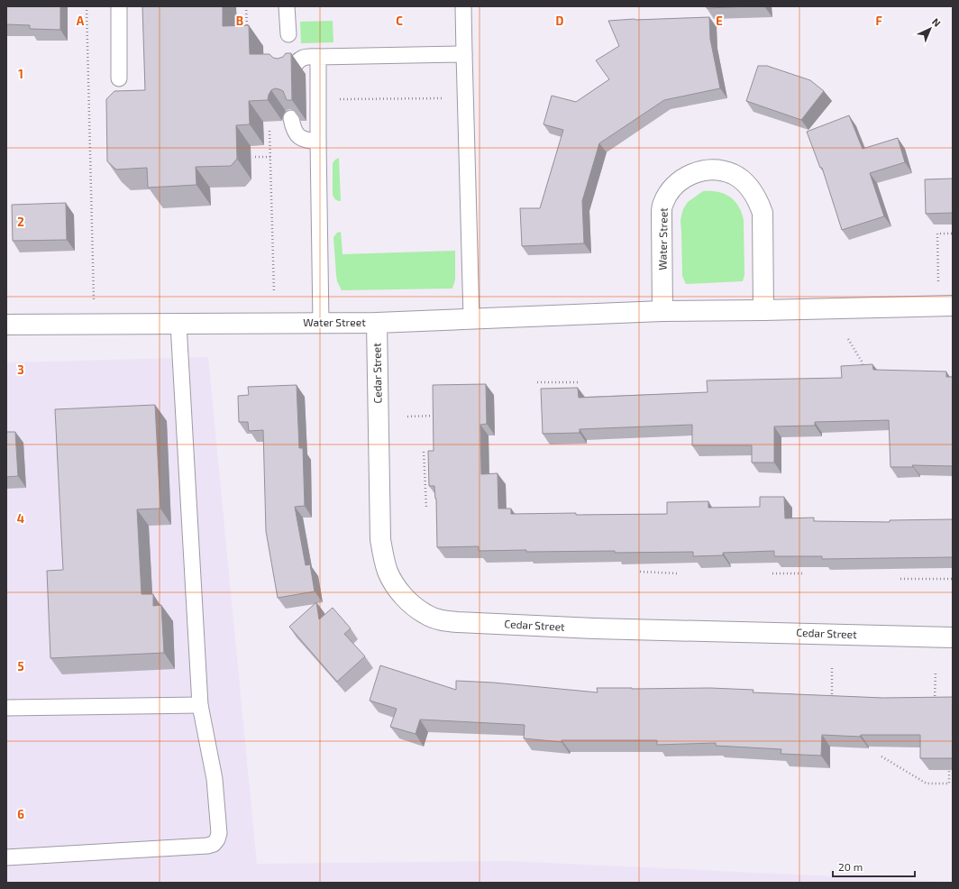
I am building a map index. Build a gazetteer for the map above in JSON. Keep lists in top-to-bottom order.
{
  "streets": {
    "street": ["Water Street", "Cedar Street"]
  },
  "crossings": [
    ["Water Street", "Cedar Street"]
  ],
  "scale_bar": "20 m",
  "north": "top right",
  "grid": {
    "columns": [
      "A",
      "B",
      "C",
      "D",
      "E",
      "F"
    ],
    "rows": [
      "1",
      "2",
      "3",
      "4",
      "5",
      "6"
    ]
  }
}
